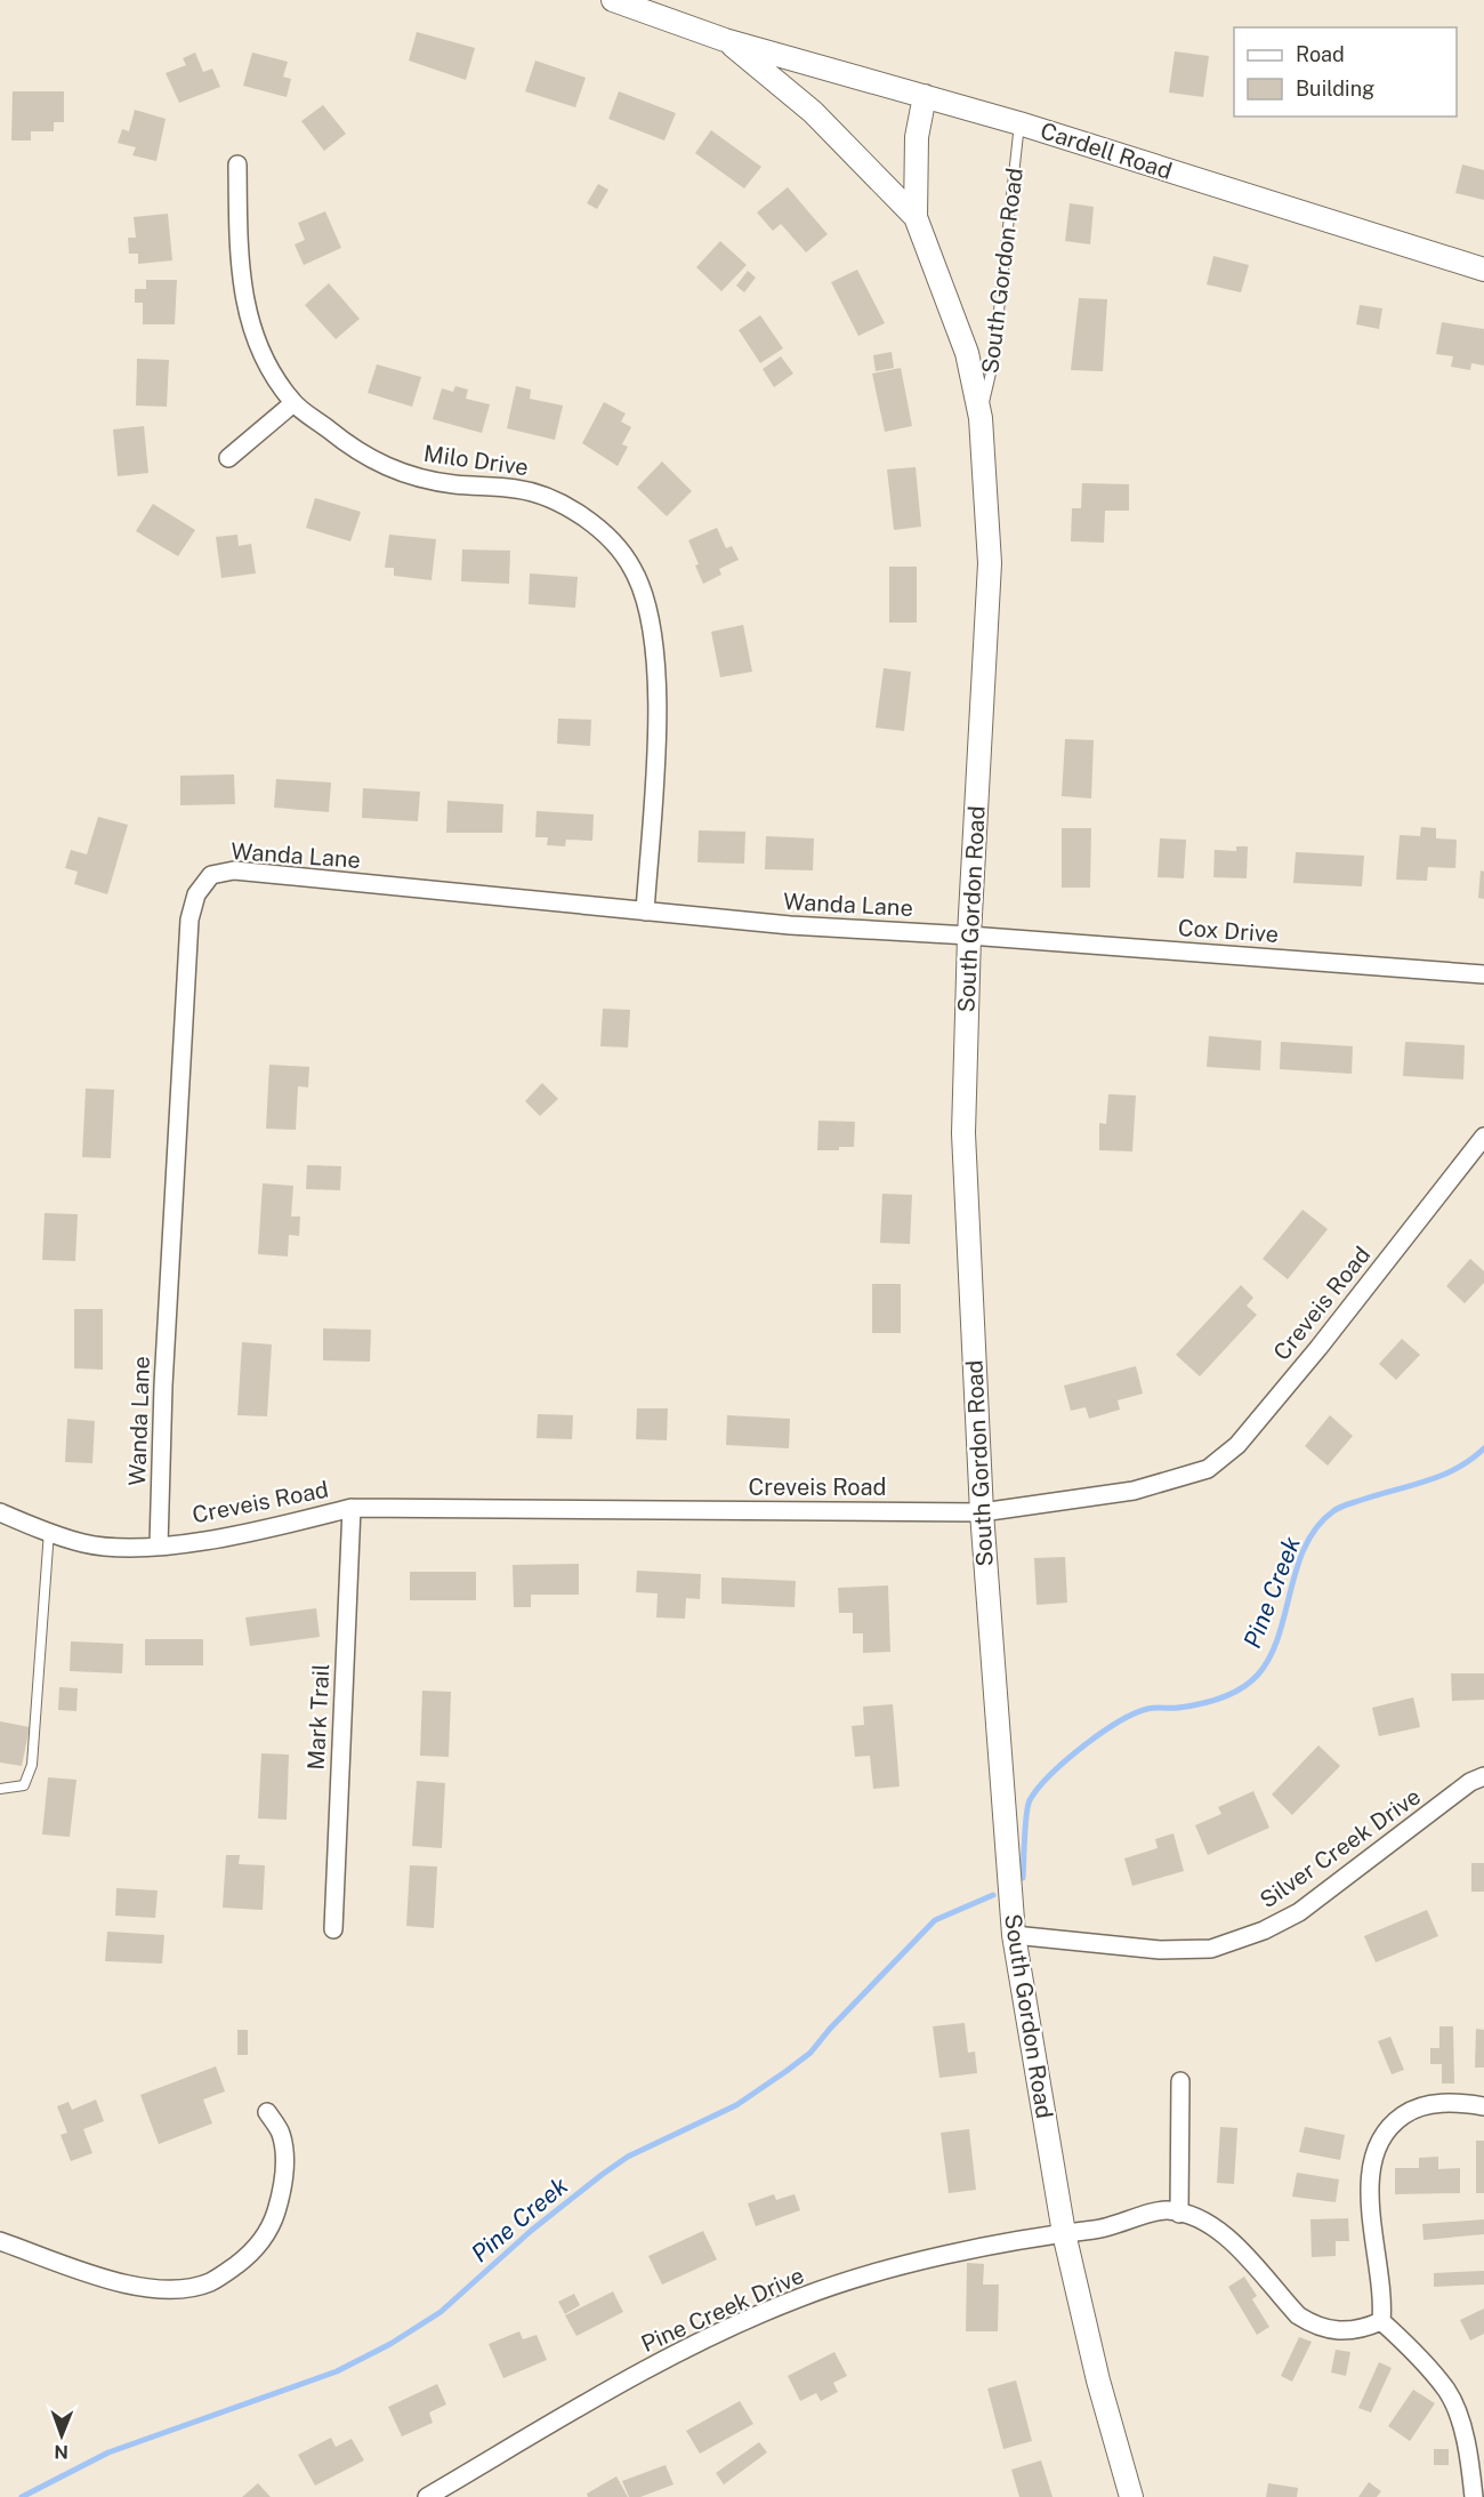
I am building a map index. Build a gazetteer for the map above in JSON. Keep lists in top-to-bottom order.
{
  "streets": {
    "street": [
      "Cardell Road",
      "South Gordon Road",
      "Milo Drive",
      "Wanda Lane",
      "Cox Drive",
      "Creveis Road",
      "Mark Trail",
      "Silver Creek Drive",
      "Pine Creek Drive"
    ]
  },
  "crossings": [
    ["Cardell Road", "South Gordon Road"],
    ["South Gordon Road", "Wanda Lane"],
    ["South Gordon Road", "Cox Drive"],
    ["South Gordon Road", "Creveis Road"],
    ["South Gordon Road", "Silver Creek Drive"],
    ["South Gordon Road", "Pine Creek Drive"],
    ["Milo Drive", "Wanda Lane"],
    ["Wanda Lane", "Cox Drive"],
    ["Wanda Lane", "Creveis Road"],
    ["Creveis Road", "Mark Trail"]
  ],
  "water": ["Pine Creek"],
  "legend": ["Road", "Building"],
  "north": "bottom"
}
